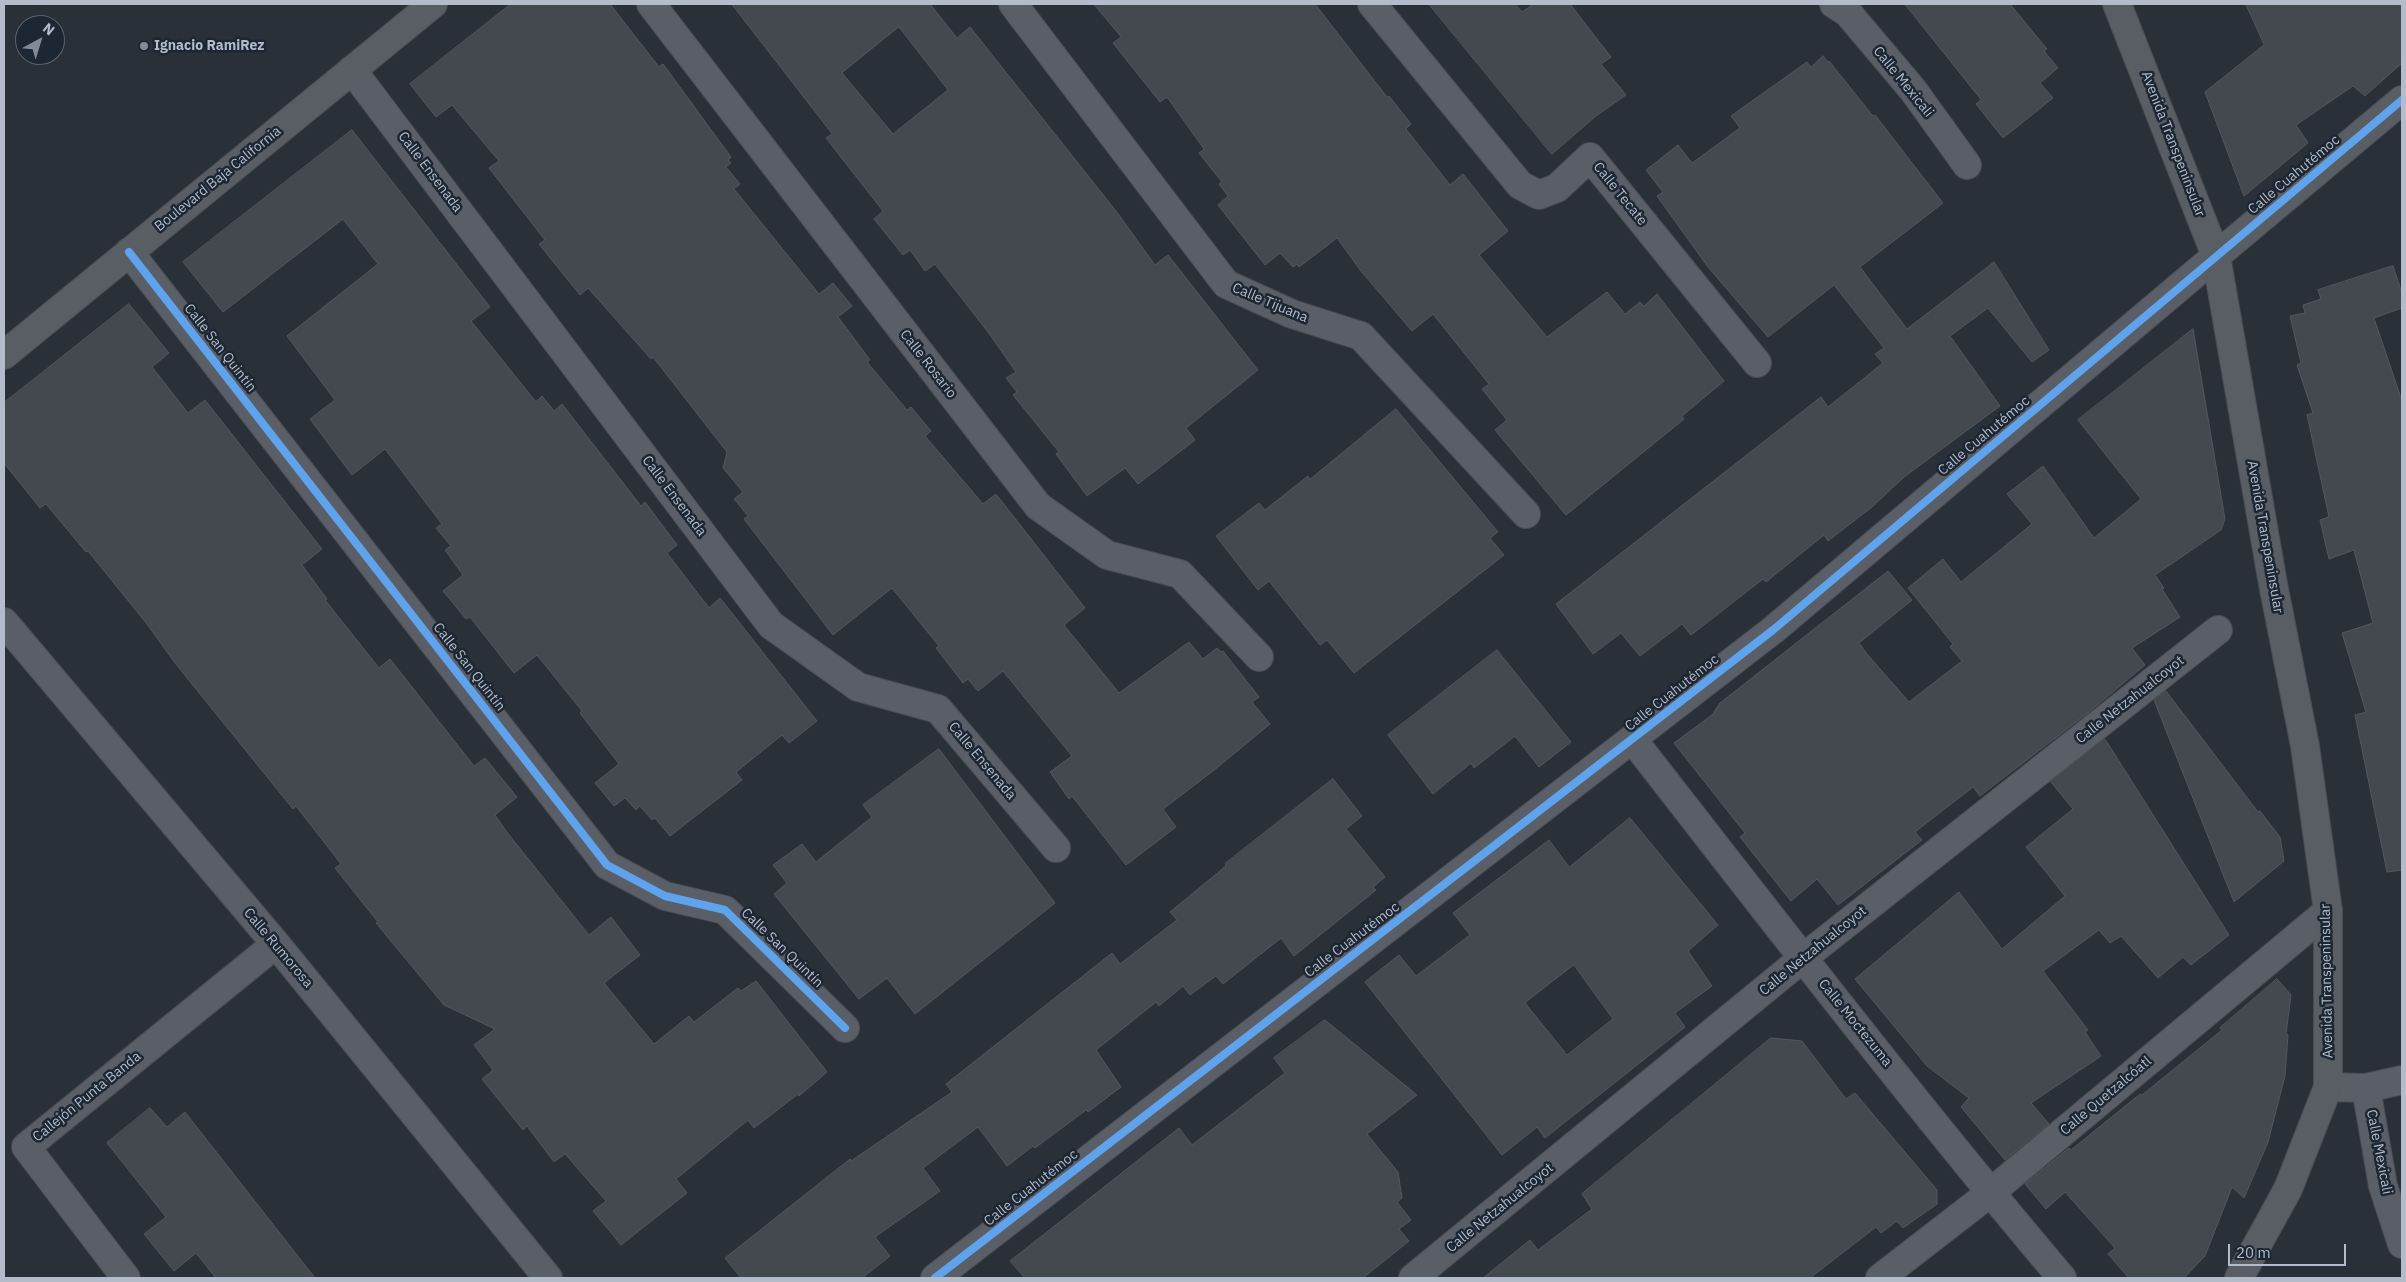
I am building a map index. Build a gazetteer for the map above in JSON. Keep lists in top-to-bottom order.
{
  "streets": {
    "main road": ["Avenida Transpeninsular", "Calle Cuahutémoc", "Boulevard Baja California"],
    "street": [
      "Calle Mexicali",
      "Calle Ensenada",
      "Calle Tecate",
      "Calle Tijuana",
      "Calle San Quintín",
      "Calle Rosario",
      "Calle Netzahualcoyot",
      "Calle Rumorosa",
      "Calle Moctezuma",
      "Calle Quetzalcóatl",
      "Callejón Punta Banda"
    ]
  },
  "crossings": [
    ["Avenida Transpeninsular", "Calle Cuahutémoc"],
    ["Avenida Transpeninsular", "Calle Quetzalcóatl"],
    ["Calle Ensenada", "Boulevard Baja California"],
    ["Calle Cuahutémoc", "Calle Moctezuma"],
    ["Boulevard Baja California", "Calle San Quintín"],
    ["Calle Netzahualcoyot", "Calle Moctezuma"],
    ["Calle Rumorosa", "Callejón Punta Banda"],
    ["Calle Moctezuma", "Calle Quetzalcóatl"]
  ],
  "places": ["Ignacio RamiRez"],
  "scale_bar": "20 m",
  "north": "top right"
}
